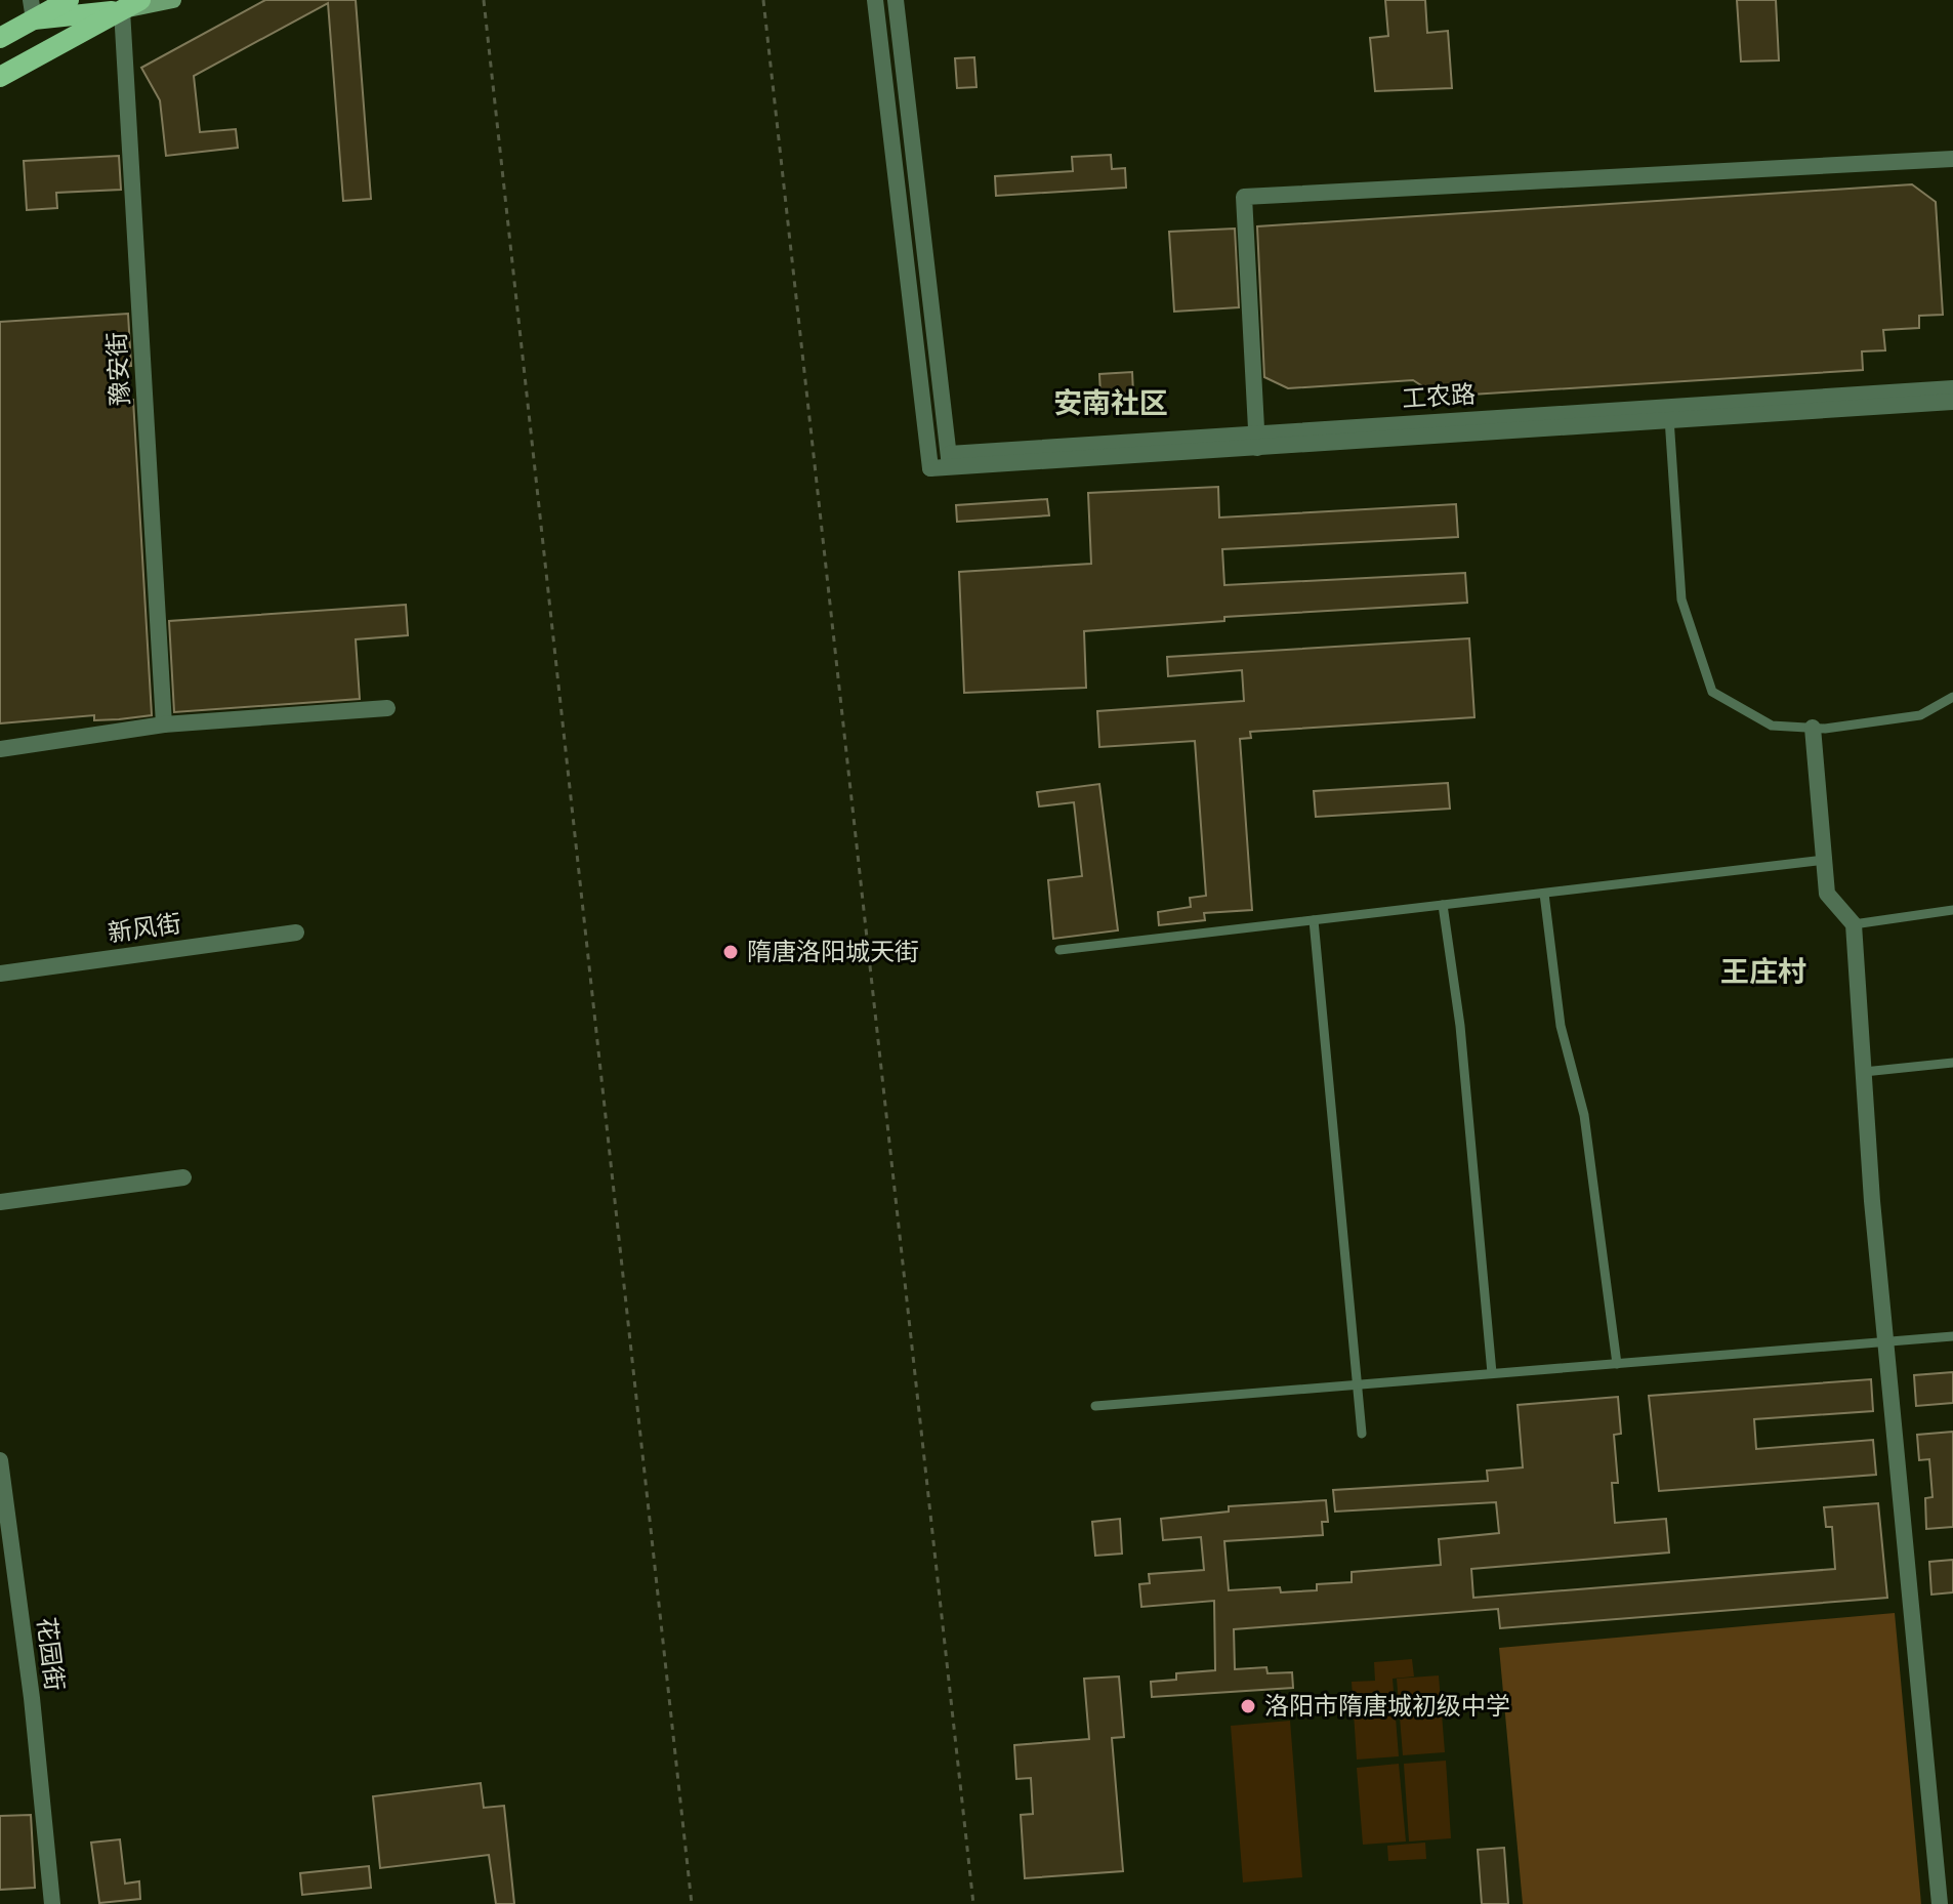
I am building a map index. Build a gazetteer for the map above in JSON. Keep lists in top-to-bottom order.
{
  "streets": {
    "street": [
      "豫安街",
      "工农路",
      "新风街",
      "花园街"
    ]
  },
  "districts": ["安南社区", "王庄村"],
  "places": ["隋唐洛阳城天街", "洛阳市隋唐城初级中学"]
}
